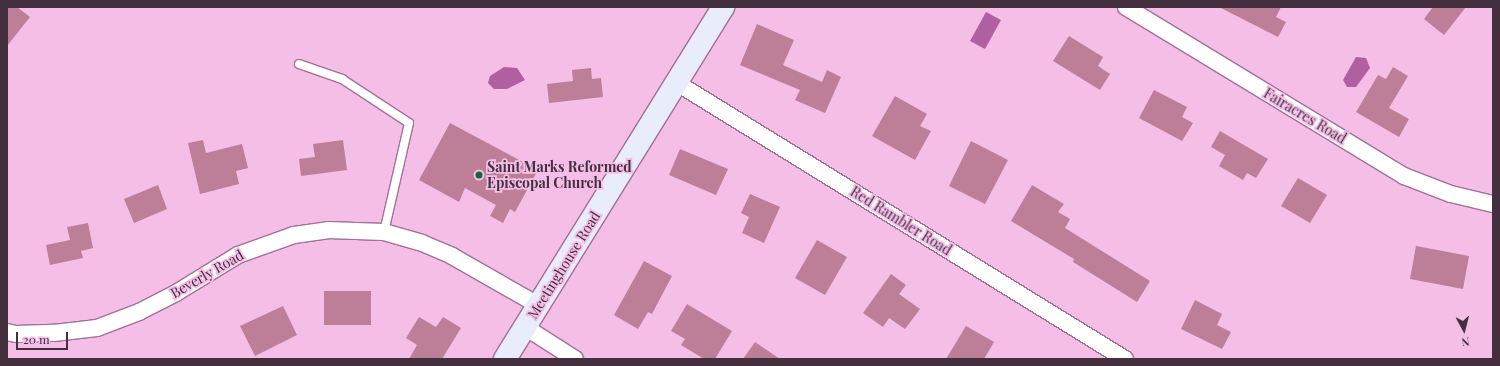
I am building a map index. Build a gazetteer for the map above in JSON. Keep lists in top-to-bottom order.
{
  "streets": {
    "street": [
      "Fairacres Road",
      "Red Rambler Road",
      "Meetinghouse Road",
      "Beverly Road"
    ]
  },
  "crossings": [
    ["Red Rambler Road", "Meetinghouse Road"],
    ["Meetinghouse Road", "Beverly Road"]
  ],
  "places": ["Saint Marks Reformed Episcopal Church"],
  "scale_bar": "20 m",
  "north": "bottom"
}
